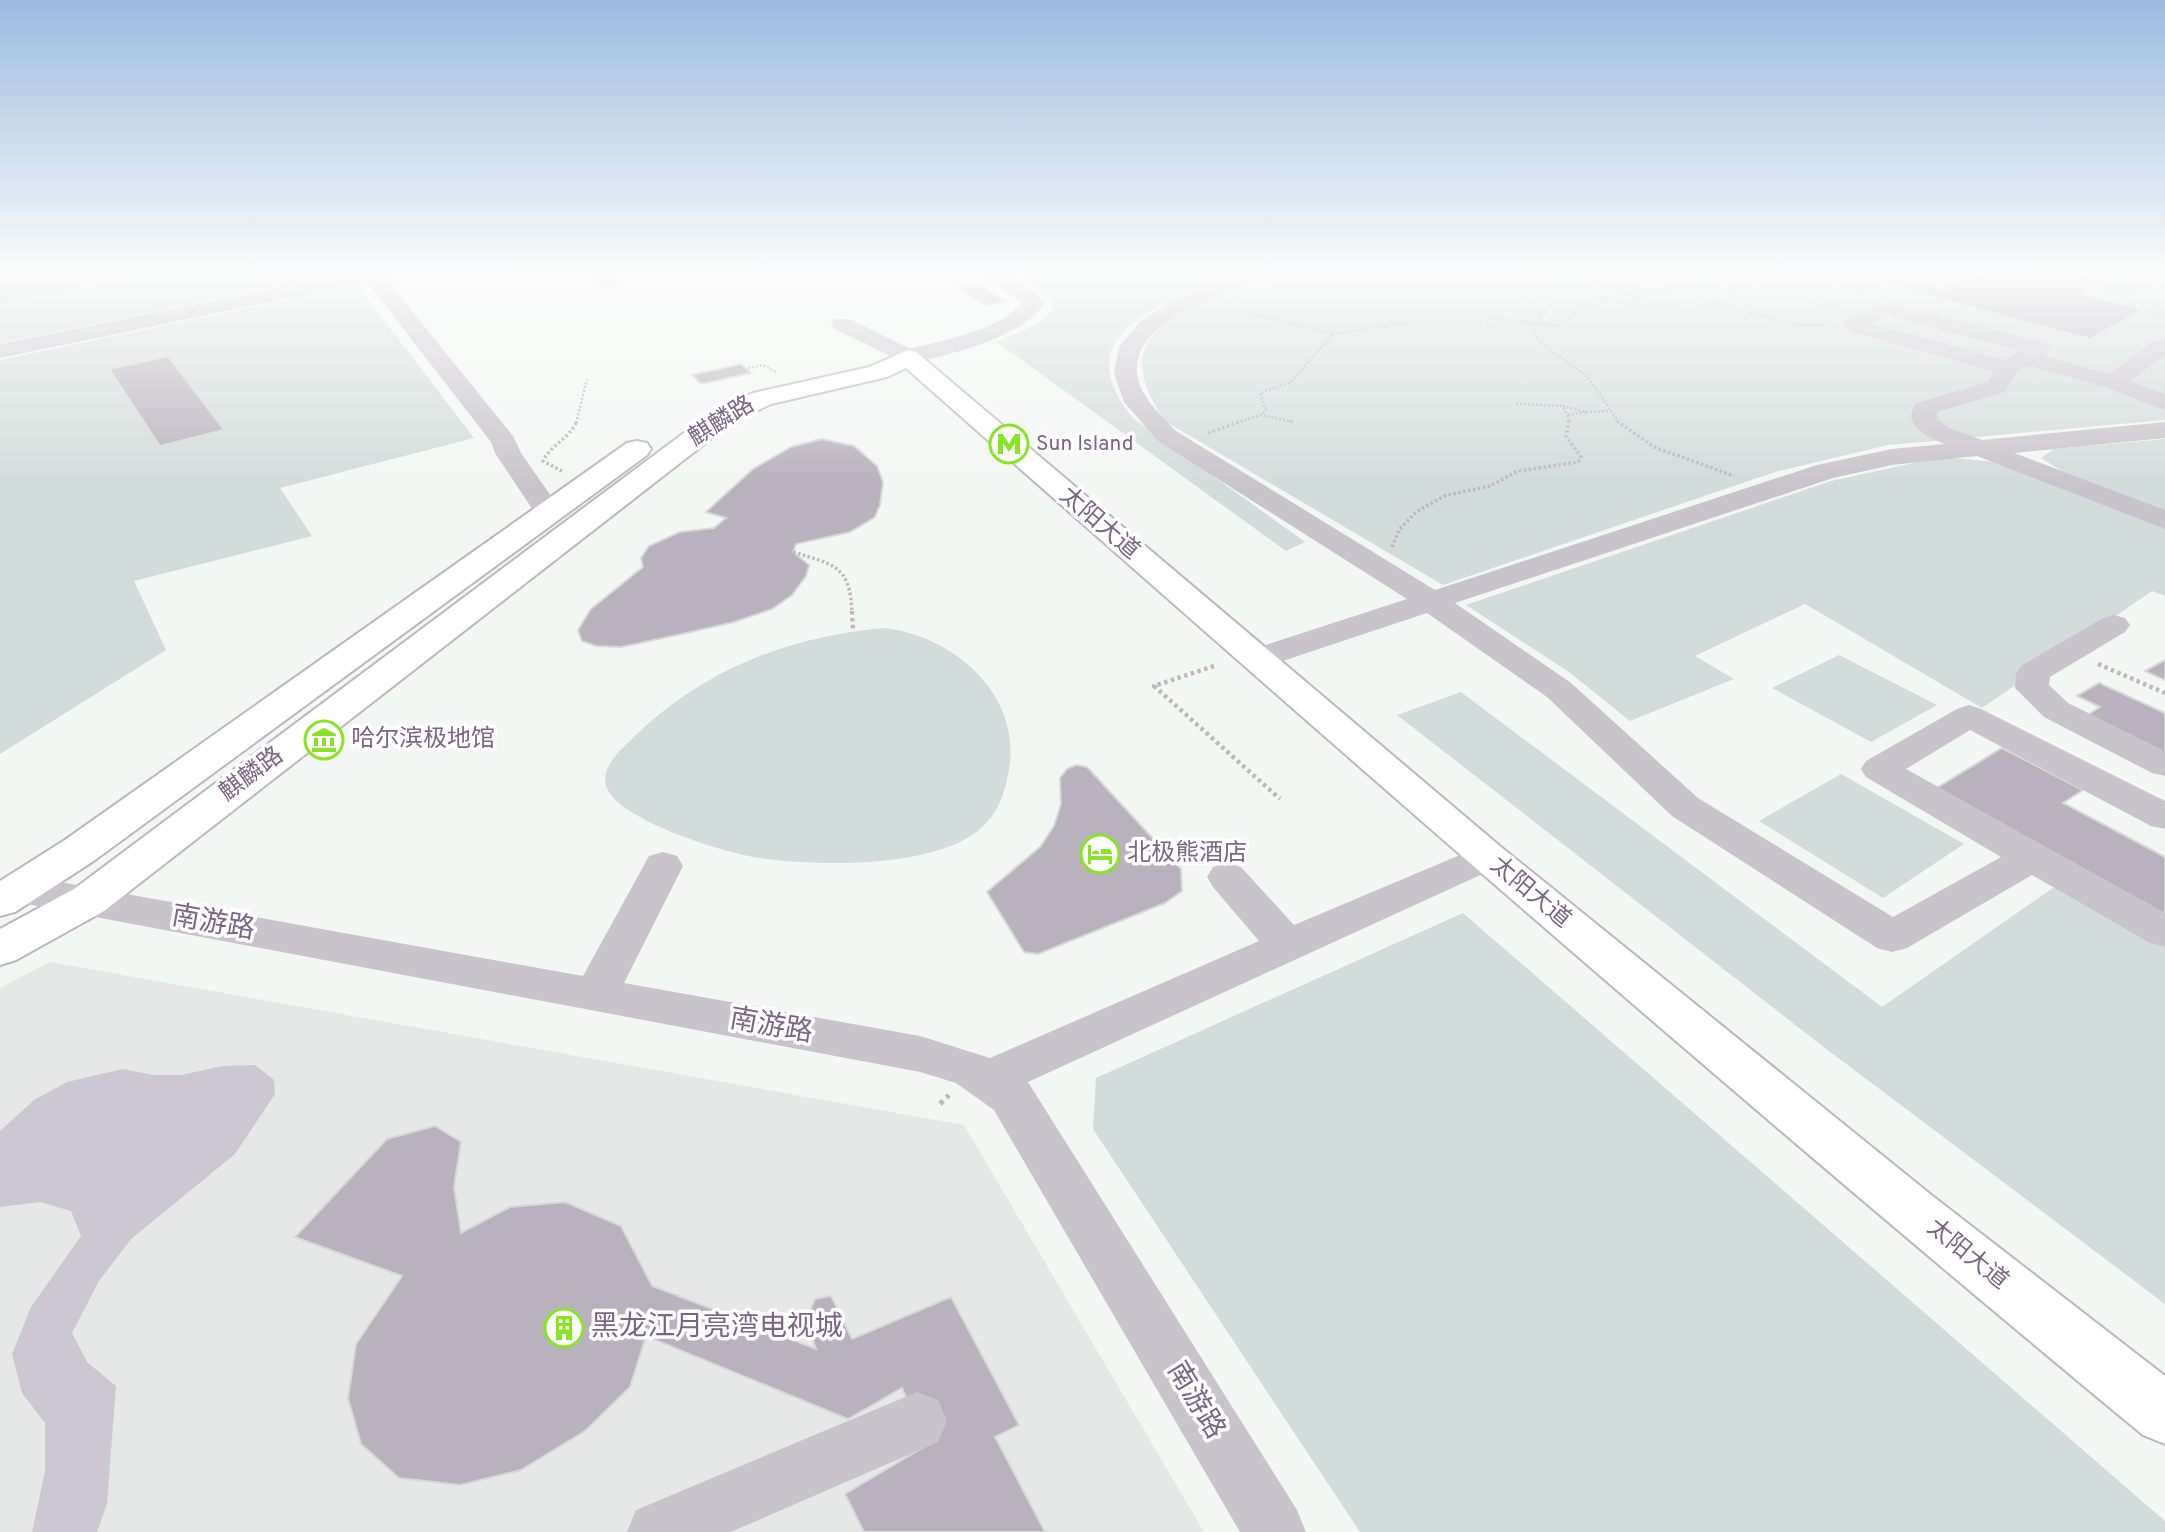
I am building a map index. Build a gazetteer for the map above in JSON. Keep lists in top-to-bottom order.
{
  "streets": {
    "main road": ["麒麟路", "太阳大道"],
    "street": ["南游路"]
  },
  "crossings": [
    ["麒麟路", "太阳大道"],
    ["麒麟路", "南游路"]
  ],
  "places": {
    "metro station": ["Sun Island"],
    "museum": ["哈尔滨极地馆"],
    "hotel": ["北极熊酒店"],
    "building": ["黑龙江月亮湾电视城"]
  }
}
